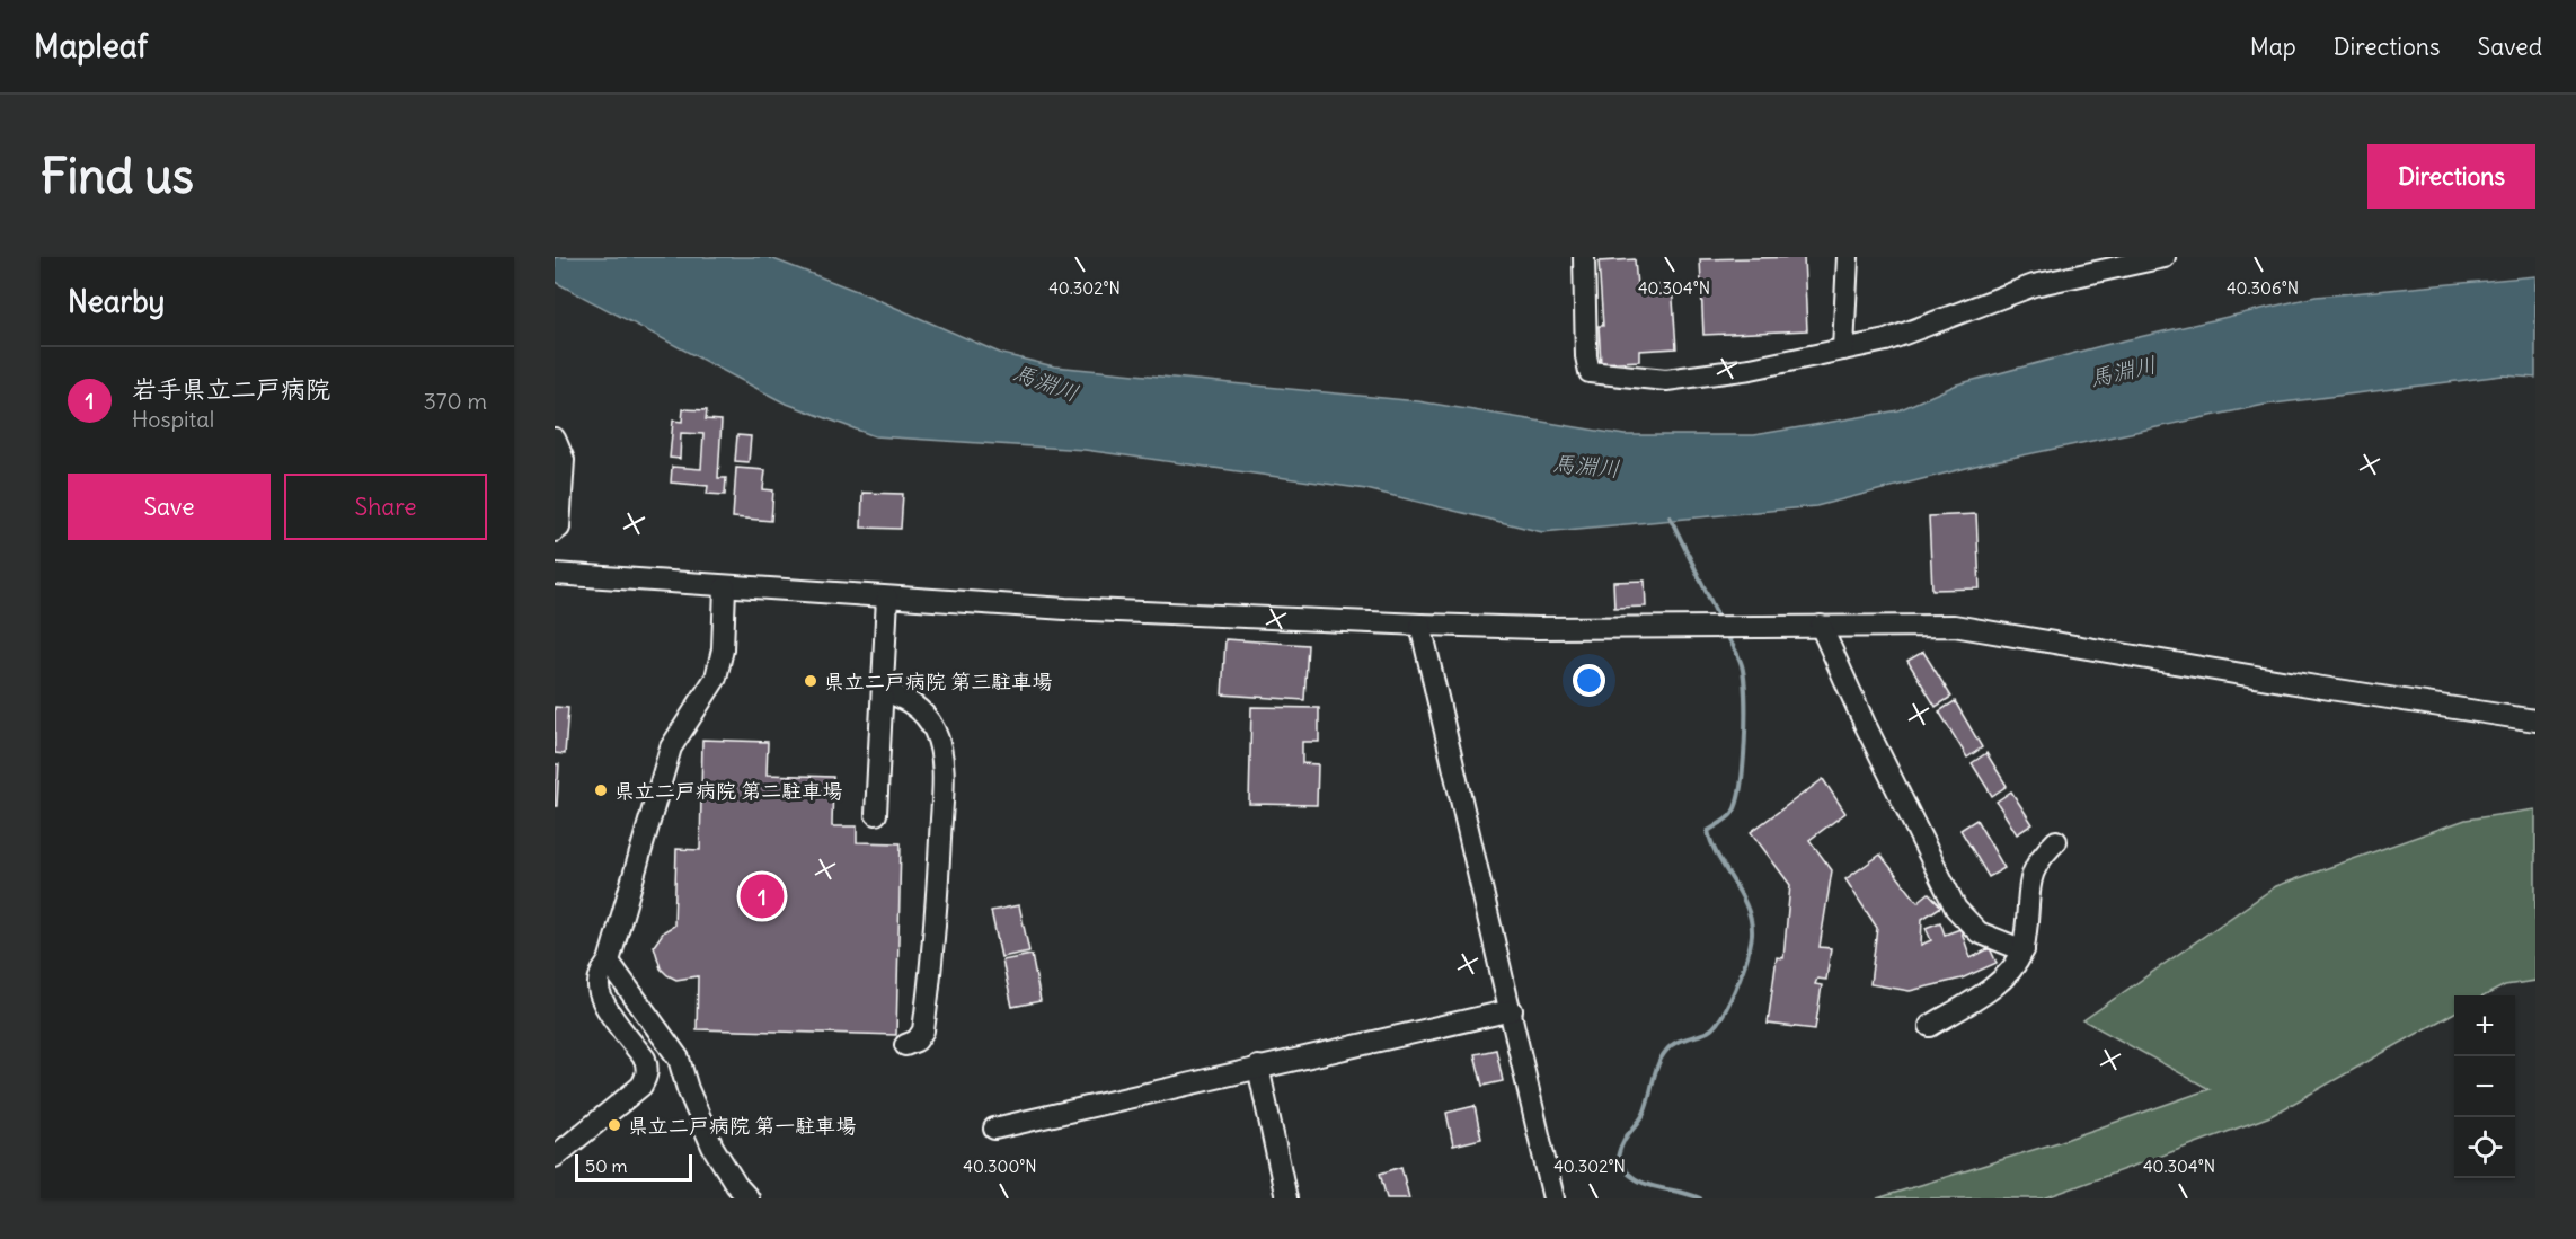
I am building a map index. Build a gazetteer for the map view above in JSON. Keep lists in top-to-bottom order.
{
  "water": ["馬淵川"],
  "places": ["県立二戸病院 第三駐車場", "県立二戸病院 第二駐車場", "県立二戸病院 第一駐車場"],
  "scale_bar": "50 m",
  "page": {
    "header": "Mapleaf",
    "nav": ["Map", "Directions", "Saved"],
    "buttons": [
      "Directions",
      ["Save", "Share"]
    ],
    "title": "Find us",
    "heading": "Nearby",
    "list": [
      {
        "mark": "1",
        "name": "岩手県立二戸病院",
        "note": "Hospital",
        "value": "370 m"
      }
    ],
    "pins": "1",
    "map_buttons": ["+", "−"],
    "scale": "50 m"
  },
  "coordinates": [
    "40.302°N",
    "40.304°N",
    "40.306°N",
    "40.300°N"
  ]
}
